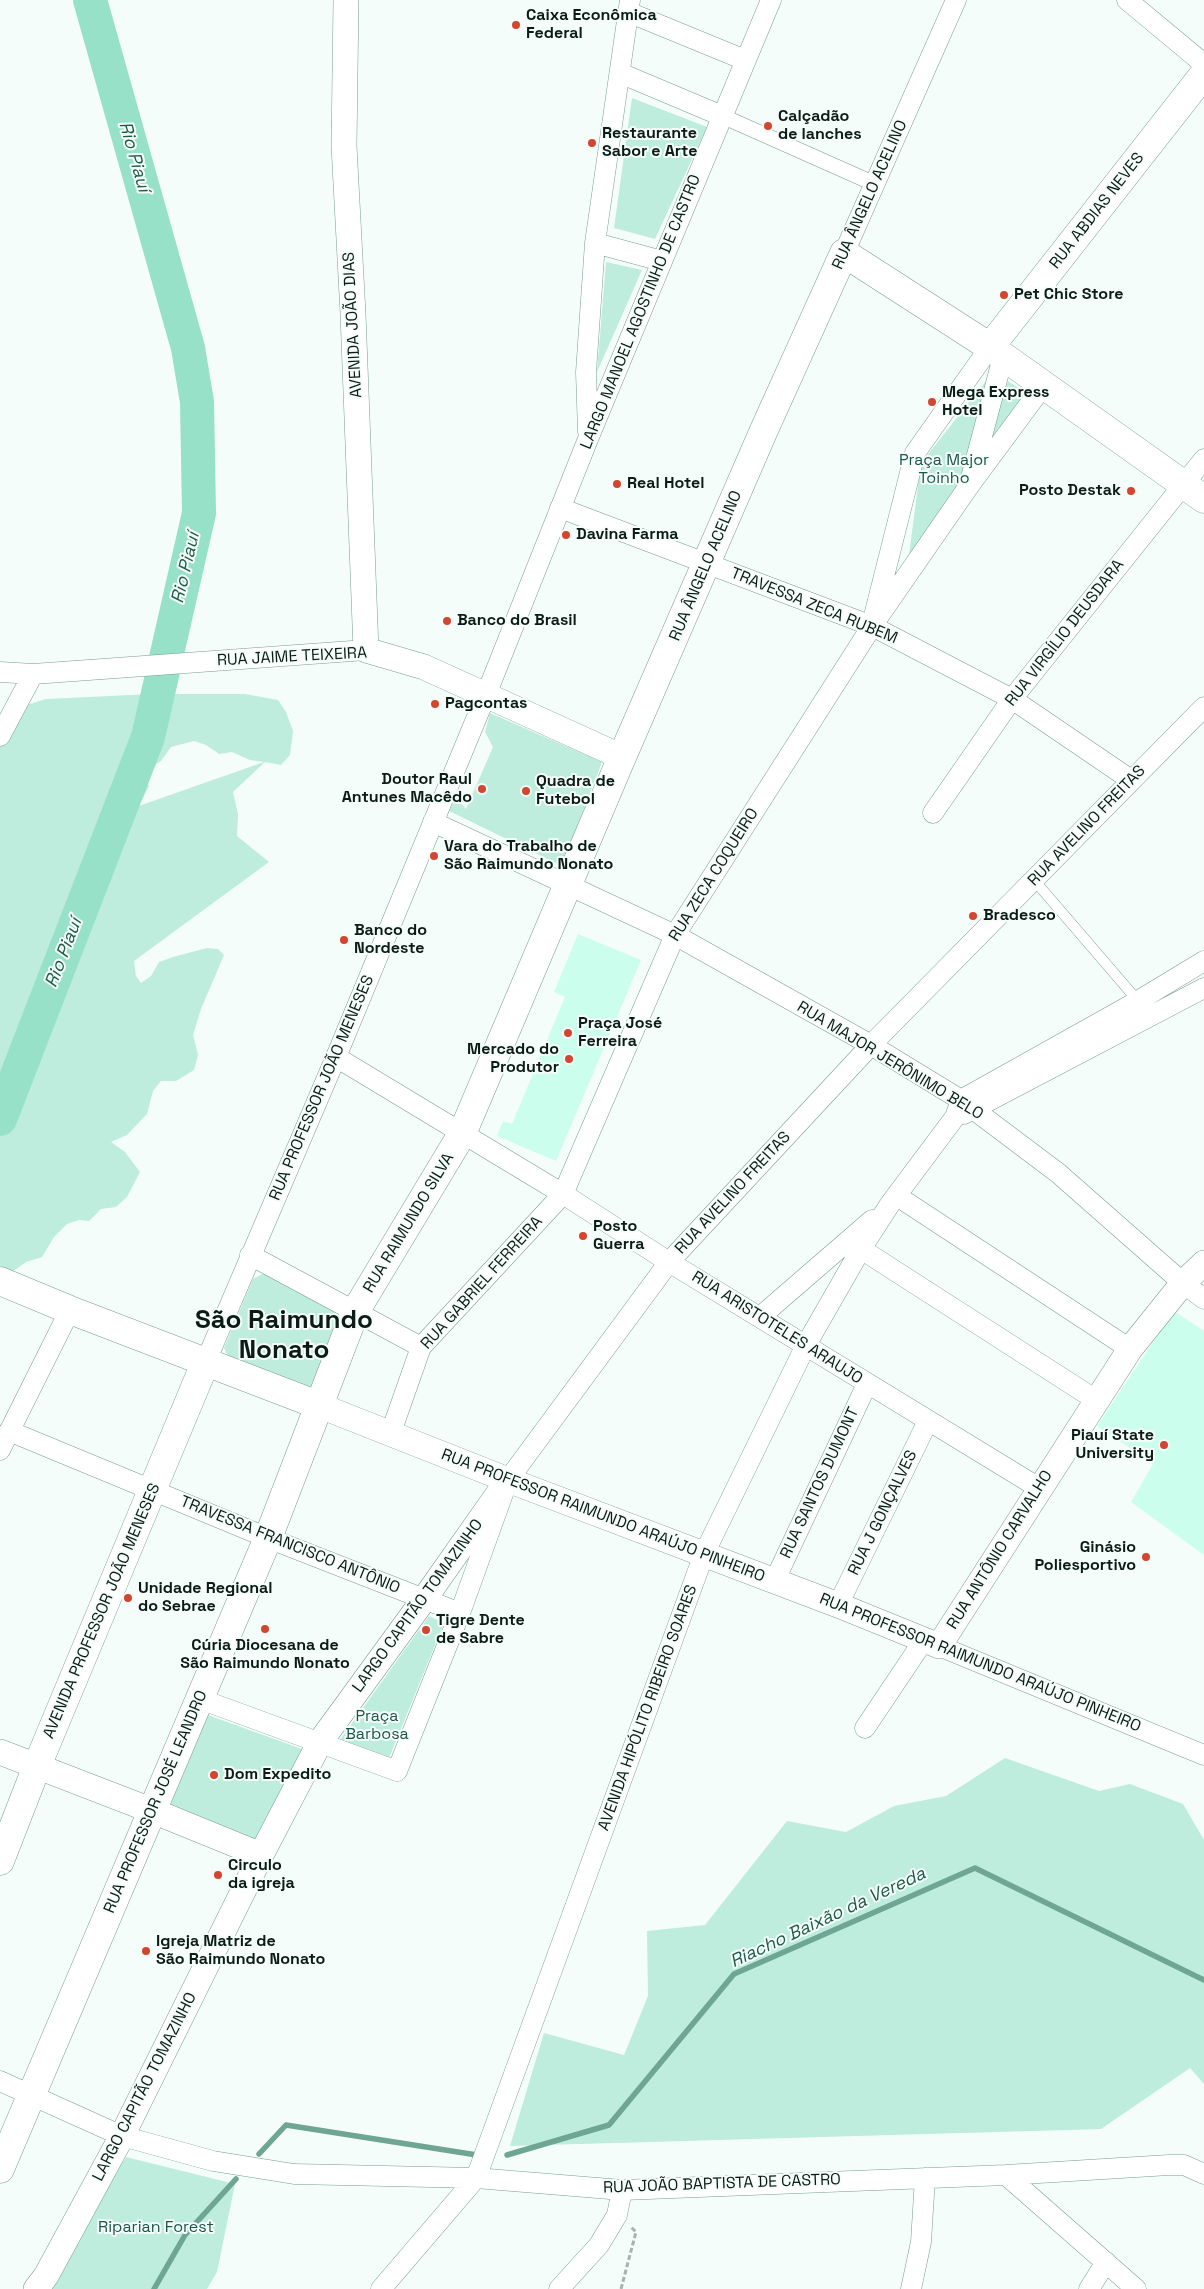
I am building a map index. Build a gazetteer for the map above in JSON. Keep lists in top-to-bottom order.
{
  "streets": {
    "main road": [
      "RUA ÂNGELO ACELINO",
      "RUA ABDIAS NEVES",
      "RUA RAIMUNDO SILVA",
      "RUA PROFESSOR RAIMUNDO ARAÚJO PINHEIRO",
      "AVENIDA PROFESSOR JOÃO MENESES",
      "RUA PROFESSOR JOSÉ LEANDRO"
    ],
    "street": [
      "LARGO MANOEL AGOSTINHO DE CASTRO",
      "AVENIDA JOÃO DIAS",
      "TRAVESSA ZECA RUBEM",
      "RUA VIRGÍLIO DEUSDARA",
      "RUA JAIME TEIXEIRA",
      "RUA AVELINO FREITAS",
      "RUA ZECA COQUEIRO",
      "RUA MAJOR JERÔNIMO BELO",
      "RUA PROFESSOR JOÃO MENESES",
      "RUA GABRIEL FERREIRA",
      "RUA ARISTOTELES ARAUJO",
      "RUA SANTOS DUMONT",
      "RUA J GONÇALVES",
      "TRAVESSA FRANCISCO ANTÔNIO",
      "RUA ANTÔNIO CARVALHO",
      "LARGO CAPITÃO TOMAZINHO",
      "AVENIDA HIPÓLITO RIBEIRO SOARES",
      "RUA JOÃO BAPTISTA DE CASTRO"
    ]
  },
  "crossings": [
    ["RUA ÂNGELO ACELINO", "TRAVESSA ZECA RUBEM"],
    ["RUA ÂNGELO ACELINO", "RUA JAIME TEIXEIRA"],
    ["RUA ÂNGELO ACELINO", "RUA RAIMUNDO SILVA"],
    ["RUA ÂNGELO ACELINO", "RUA ARISTOTELES ARAUJO"],
    ["LARGO MANOEL AGOSTINHO DE CASTRO", "TRAVESSA ZECA RUBEM"],
    ["LARGO MANOEL AGOSTINHO DE CASTRO", "RUA PROFESSOR JOÃO MENESES"],
    ["AVENIDA JOÃO DIAS", "RUA JAIME TEIXEIRA"],
    ["TRAVESSA ZECA RUBEM", "RUA VIRGÍLIO DEUSDARA"],
    ["TRAVESSA ZECA RUBEM", "RUA AVELINO FREITAS"],
    ["TRAVESSA ZECA RUBEM", "RUA ZECA COQUEIRO"],
    ["TRAVESSA ZECA RUBEM", "RUA PROFESSOR JOÃO MENESES"],
    ["RUA JAIME TEIXEIRA", "RUA PROFESSOR JOÃO MENESES"],
    ["RUA AVELINO FREITAS", "RUA MAJOR JERÔNIMO BELO"],
    ["RUA AVELINO FREITAS", "RUA ARISTOTELES ARAUJO"],
    ["RUA AVELINO FREITAS", "RUA PROFESSOR RAIMUNDO ARAÚJO PINHEIRO"],
    ["RUA AVELINO FREITAS", "TRAVESSA FRANCISCO ANTÔNIO"],
    ["RUA AVELINO FREITAS", "LARGO CAPITÃO TOMAZINHO"],
    ["RUA ZECA COQUEIRO", "RUA MAJOR JERÔNIMO BELO"],
    ["RUA ZECA COQUEIRO", "RUA GABRIEL FERREIRA"],
    ["RUA ZECA COQUEIRO", "RUA ARISTOTELES ARAUJO"],
    ["RUA MAJOR JERÔNIMO BELO", "RUA ANTÔNIO CARVALHO"],
    ["RUA MAJOR JERÔNIMO BELO", "AVENIDA HIPÓLITO RIBEIRO SOARES"],
    ["RUA PROFESSOR JOÃO MENESES", "RUA ARISTOTELES ARAUJO"],
    ["RUA PROFESSOR JOÃO MENESES", "RUA PROFESSOR RAIMUNDO ARAÚJO PINHEIRO"],
    ["RUA PROFESSOR JOÃO MENESES", "AVENIDA PROFESSOR JOÃO MENESES"],
    ["RUA RAIMUNDO SILVA", "RUA ARISTOTELES ARAUJO"],
    ["RUA RAIMUNDO SILVA", "RUA PROFESSOR RAIMUNDO ARAÚJO PINHEIRO"],
    ["RUA RAIMUNDO SILVA", "RUA PROFESSOR JOSÉ LEANDRO"],
    ["RUA GABRIEL FERREIRA", "RUA ARISTOTELES ARAUJO"],
    ["RUA GABRIEL FERREIRA", "RUA PROFESSOR RAIMUNDO ARAÚJO PINHEIRO"],
    ["RUA ARISTOTELES ARAUJO", "RUA SANTOS DUMONT"],
    ["RUA ARISTOTELES ARAUJO", "RUA J GONÇALVES"],
    ["RUA ARISTOTELES ARAUJO", "RUA ANTÔNIO CARVALHO"],
    ["RUA ARISTOTELES ARAUJO", "AVENIDA HIPÓLITO RIBEIRO SOARES"],
    ["RUA SANTOS DUMONT", "RUA PROFESSOR RAIMUNDO ARAÚJO PINHEIRO"],
    ["RUA J GONÇALVES", "RUA PROFESSOR RAIMUNDO ARAÚJO PINHEIRO"],
    ["RUA PROFESSOR RAIMUNDO ARAÚJO PINHEIRO", "RUA ANTÔNIO CARVALHO"],
    ["RUA PROFESSOR RAIMUNDO ARAÚJO PINHEIRO", "LARGO CAPITÃO TOMAZINHO"],
    ["RUA PROFESSOR RAIMUNDO ARAÚJO PINHEIRO", "AVENIDA PROFESSOR JOÃO MENESES"],
    ["RUA PROFESSOR RAIMUNDO ARAÚJO PINHEIRO", "AVENIDA HIPÓLITO RIBEIRO SOARES"],
    ["RUA PROFESSOR RAIMUNDO ARAÚJO PINHEIRO", "RUA PROFESSOR JOSÉ LEANDRO"],
    ["TRAVESSA FRANCISCO ANTÔNIO", "LARGO CAPITÃO TOMAZINHO"],
    ["TRAVESSA FRANCISCO ANTÔNIO", "AVENIDA PROFESSOR JOÃO MENESES"],
    ["TRAVESSA FRANCISCO ANTÔNIO", "RUA PROFESSOR JOSÉ LEANDRO"],
    ["LARGO CAPITÃO TOMAZINHO", "RUA JOÃO BAPTISTA DE CASTRO"],
    ["AVENIDA HIPÓLITO RIBEIRO SOARES", "RUA JOÃO BAPTISTA DE CASTRO"],
    ["RUA PROFESSOR JOSÉ LEANDRO", "RUA JOÃO BAPTISTA DE CASTRO"]
  ],
  "districts": ["São Raimundo Nonato"],
  "water": ["Rio Piauí", "Riacho Baixão da Vereda"],
  "parks": ["Praça Major Toinho", "Praça Barbosa", "Riparian Forest"],
  "places": [
    "Caixa Econômica Federal",
    "Calçadão de lanches",
    "Restaurante Sabor e Arte",
    "Pet Chic Store",
    "Mega Express Hotel",
    "Real Hotel",
    "Posto Destak",
    "Davina Farma",
    "Banco do Brasil",
    "Pagcontas",
    "Doutor Raul Antunes Macêdo",
    "Quadra de Futebol",
    "Vara do Trabalho de São Raimundo Nonato",
    "Bradesco",
    "Banco do Nordeste",
    "Praça José Ferreira",
    "Mercado do Produtor",
    "Posto Guerra",
    "Piauí State University",
    "Ginásio Poliesportivo",
    "Unidade Regional do Sebrae",
    "Cúria Diocesana de São Raimundo Nonato",
    "Tigre Dente de Sabre",
    "Dom Expedito",
    "Circulo da igreja",
    "Igreja Matriz de São Raimundo Nonato"
  ]
}
